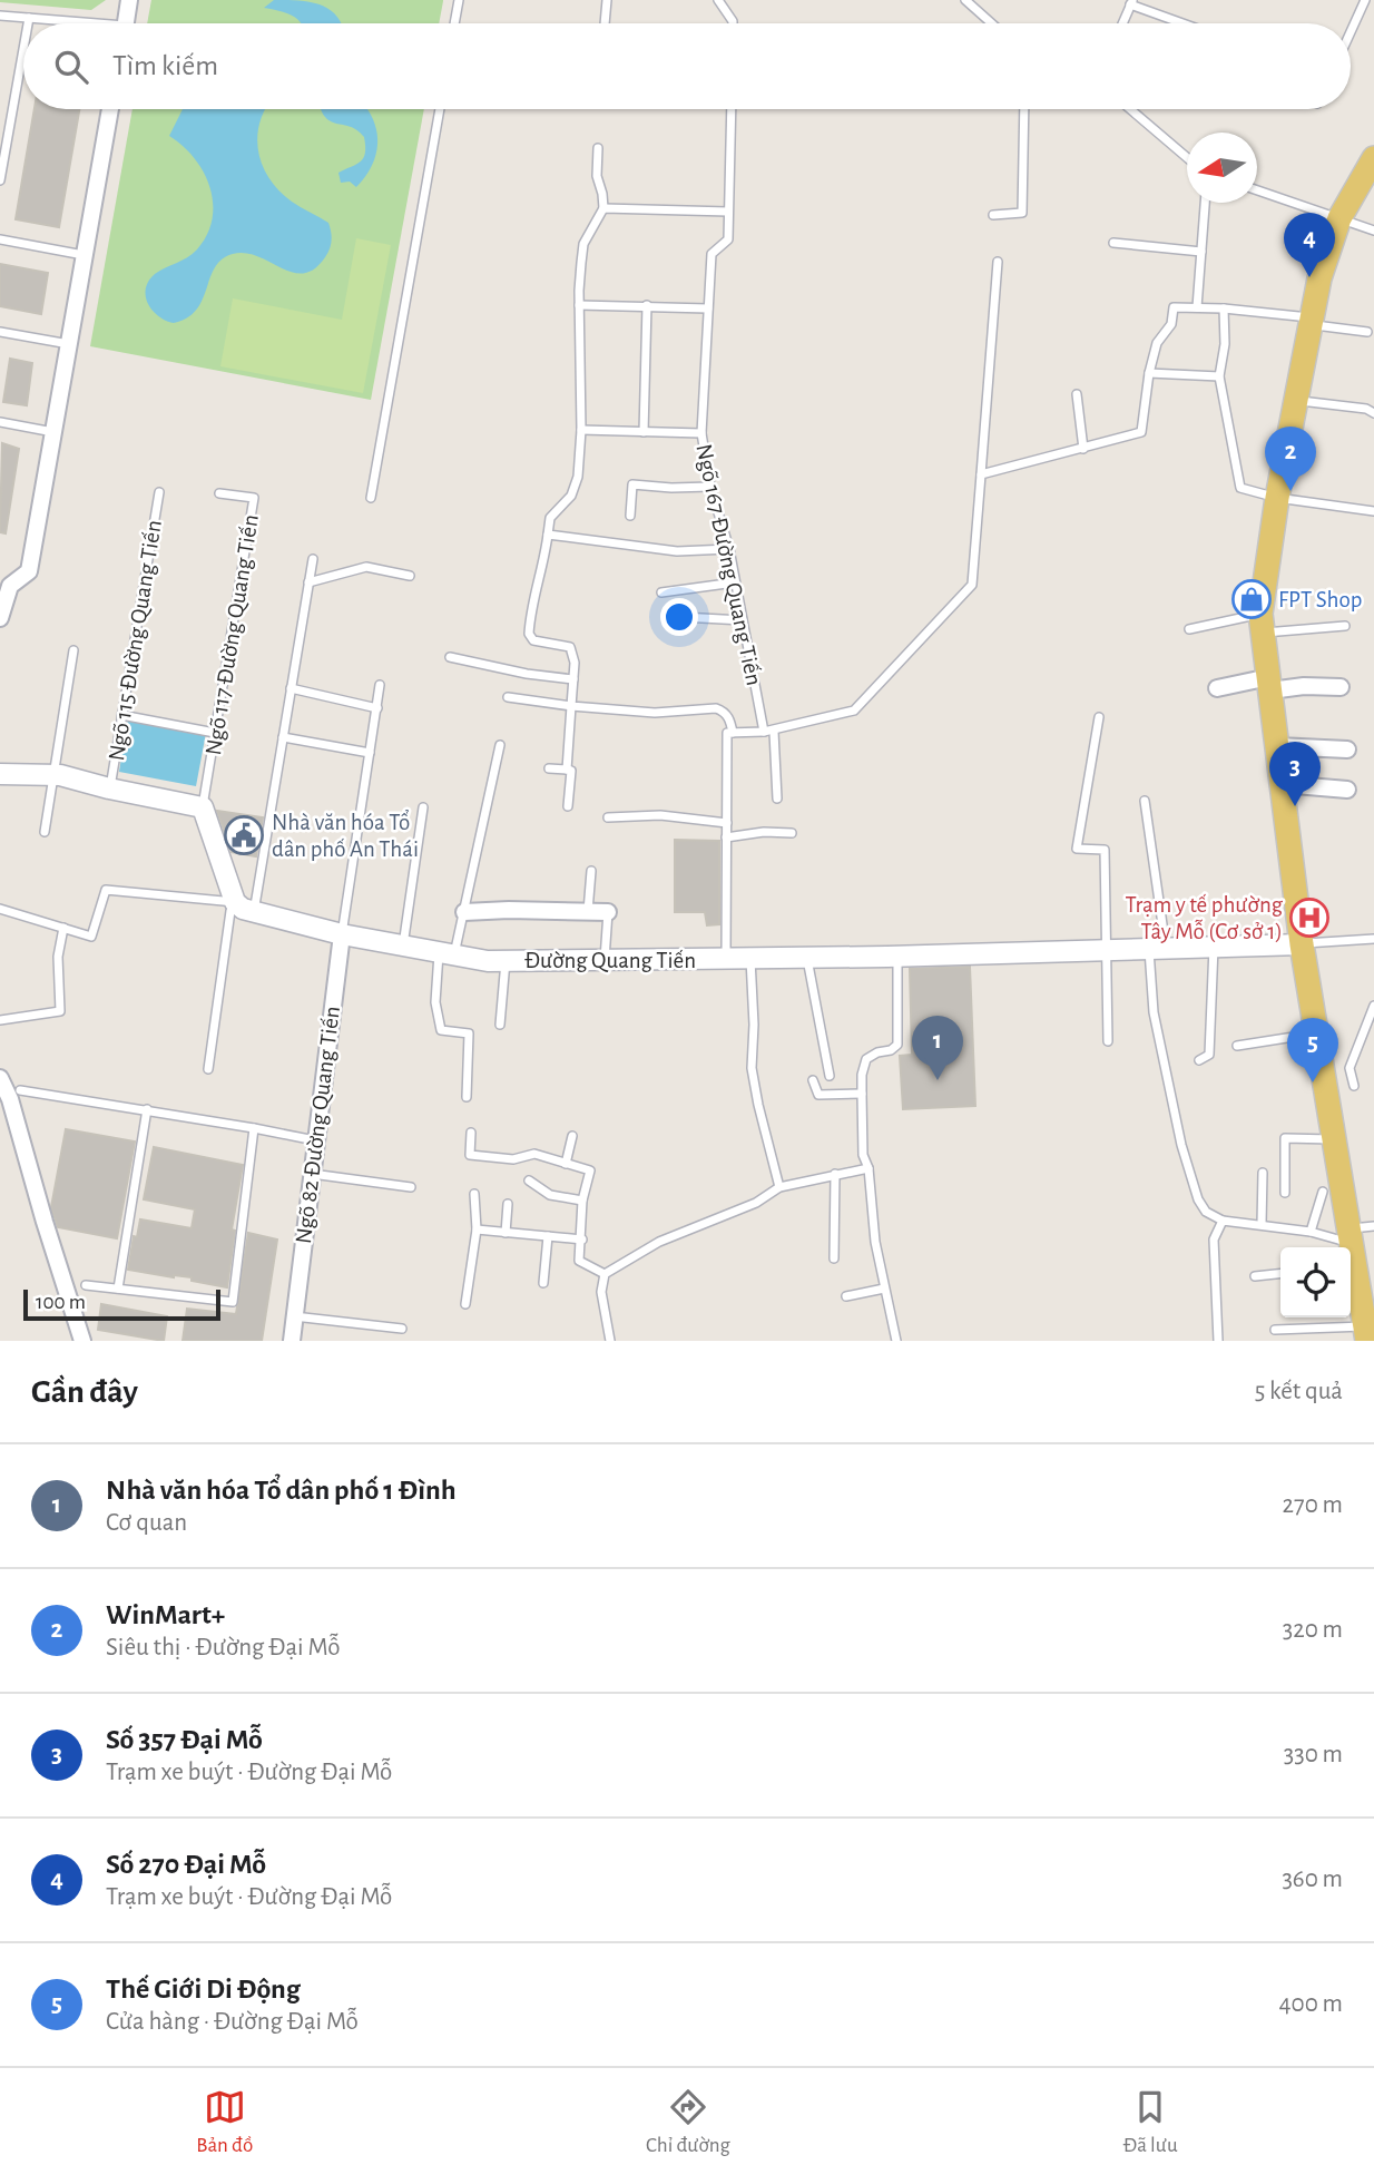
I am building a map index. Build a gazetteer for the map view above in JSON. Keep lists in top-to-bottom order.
{
  "streets": {
    "street": ["Đường Quang Tiến", "Ngõ 82 Đường Quang Tiến"],
    "lane": ["Ngõ 167 Đường Quang Tiến", "Ngõ 117 Đường Quang Tiến", "Ngõ 115 Đường Quang Tiến"]
  },
  "crossings": [
    ["Đường Quang Tiến", "Ngõ 82 Đường Quang Tiến"]
  ],
  "places": {
    "shop": ["FPT Shop"],
    "public building": ["Nhà văn hóa Tổ dân phố An Thái"],
    "hospital": ["Trạm y tế phường Tây Mỗ (Cơ sở 1)"]
  },
  "scale_bar": "100 m",
  "north": "left",
  "page": {
    "search": "Tìm kiếm",
    "pins": [
      "4",
      "2",
      "3",
      "1",
      "5"
    ],
    "scale": "100 m",
    "heading": ["Gần đây", "5 kết quả"],
    "list": [
      {
        "mark": "1",
        "name": "Nhà văn hóa Tổ dân phố 1 Đình",
        "note": "Cơ quan",
        "value": "270 m"
      },
      {
        "mark": "2",
        "name": "WinMart+",
        "note": "Siêu thị · Đường Đại Mỗ",
        "value": "320 m"
      },
      {
        "mark": "3",
        "name": "Số 357 Đại Mỗ",
        "note": "Trạm xe buýt · Đường Đại Mỗ",
        "value": "330 m"
      },
      {
        "mark": "4",
        "name": "Số 270 Đại Mỗ",
        "note": "Trạm xe buýt · Đường Đại Mỗ",
        "value": "360 m"
      },
      {
        "mark": "5",
        "name": "Thế Giới Di Động",
        "note": "Cửa hàng · Đường Đại Mỗ",
        "value": "400 m"
      }
    ],
    "nav": ["Bản đồ", "Chỉ đường", "Đã lưu"]
  }
}
